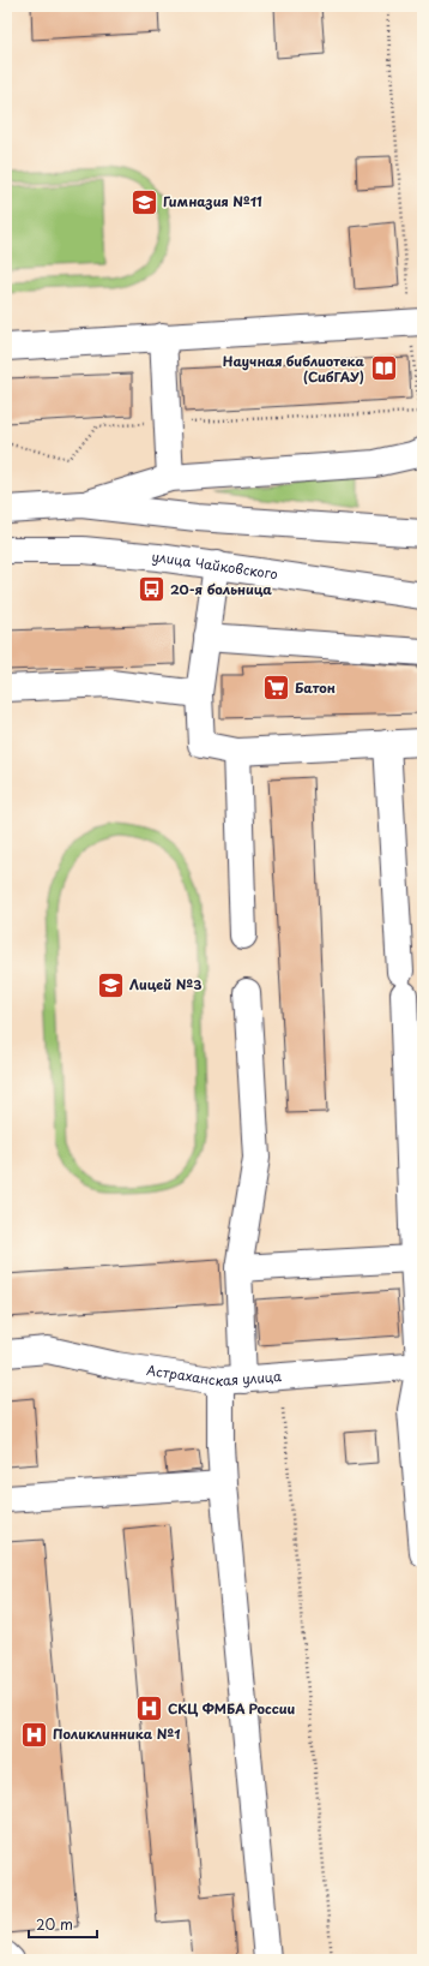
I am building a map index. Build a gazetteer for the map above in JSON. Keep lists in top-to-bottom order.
{
  "streets": {
    "main road": ["улица Чайковского", "Астраханская улица"]
  },
  "places": {
    "school or university": ["Гимназия №11", "Лицей №3"],
    "library": ["Научная библиотека (СибГАУ)"],
    "bus stop": ["20-я больница"],
    "supermarket": ["Батон"],
    "hospital": ["СКЦ ФМБА России", "Поликлинника №1"]
  },
  "scale_bar": "20 m"
}
